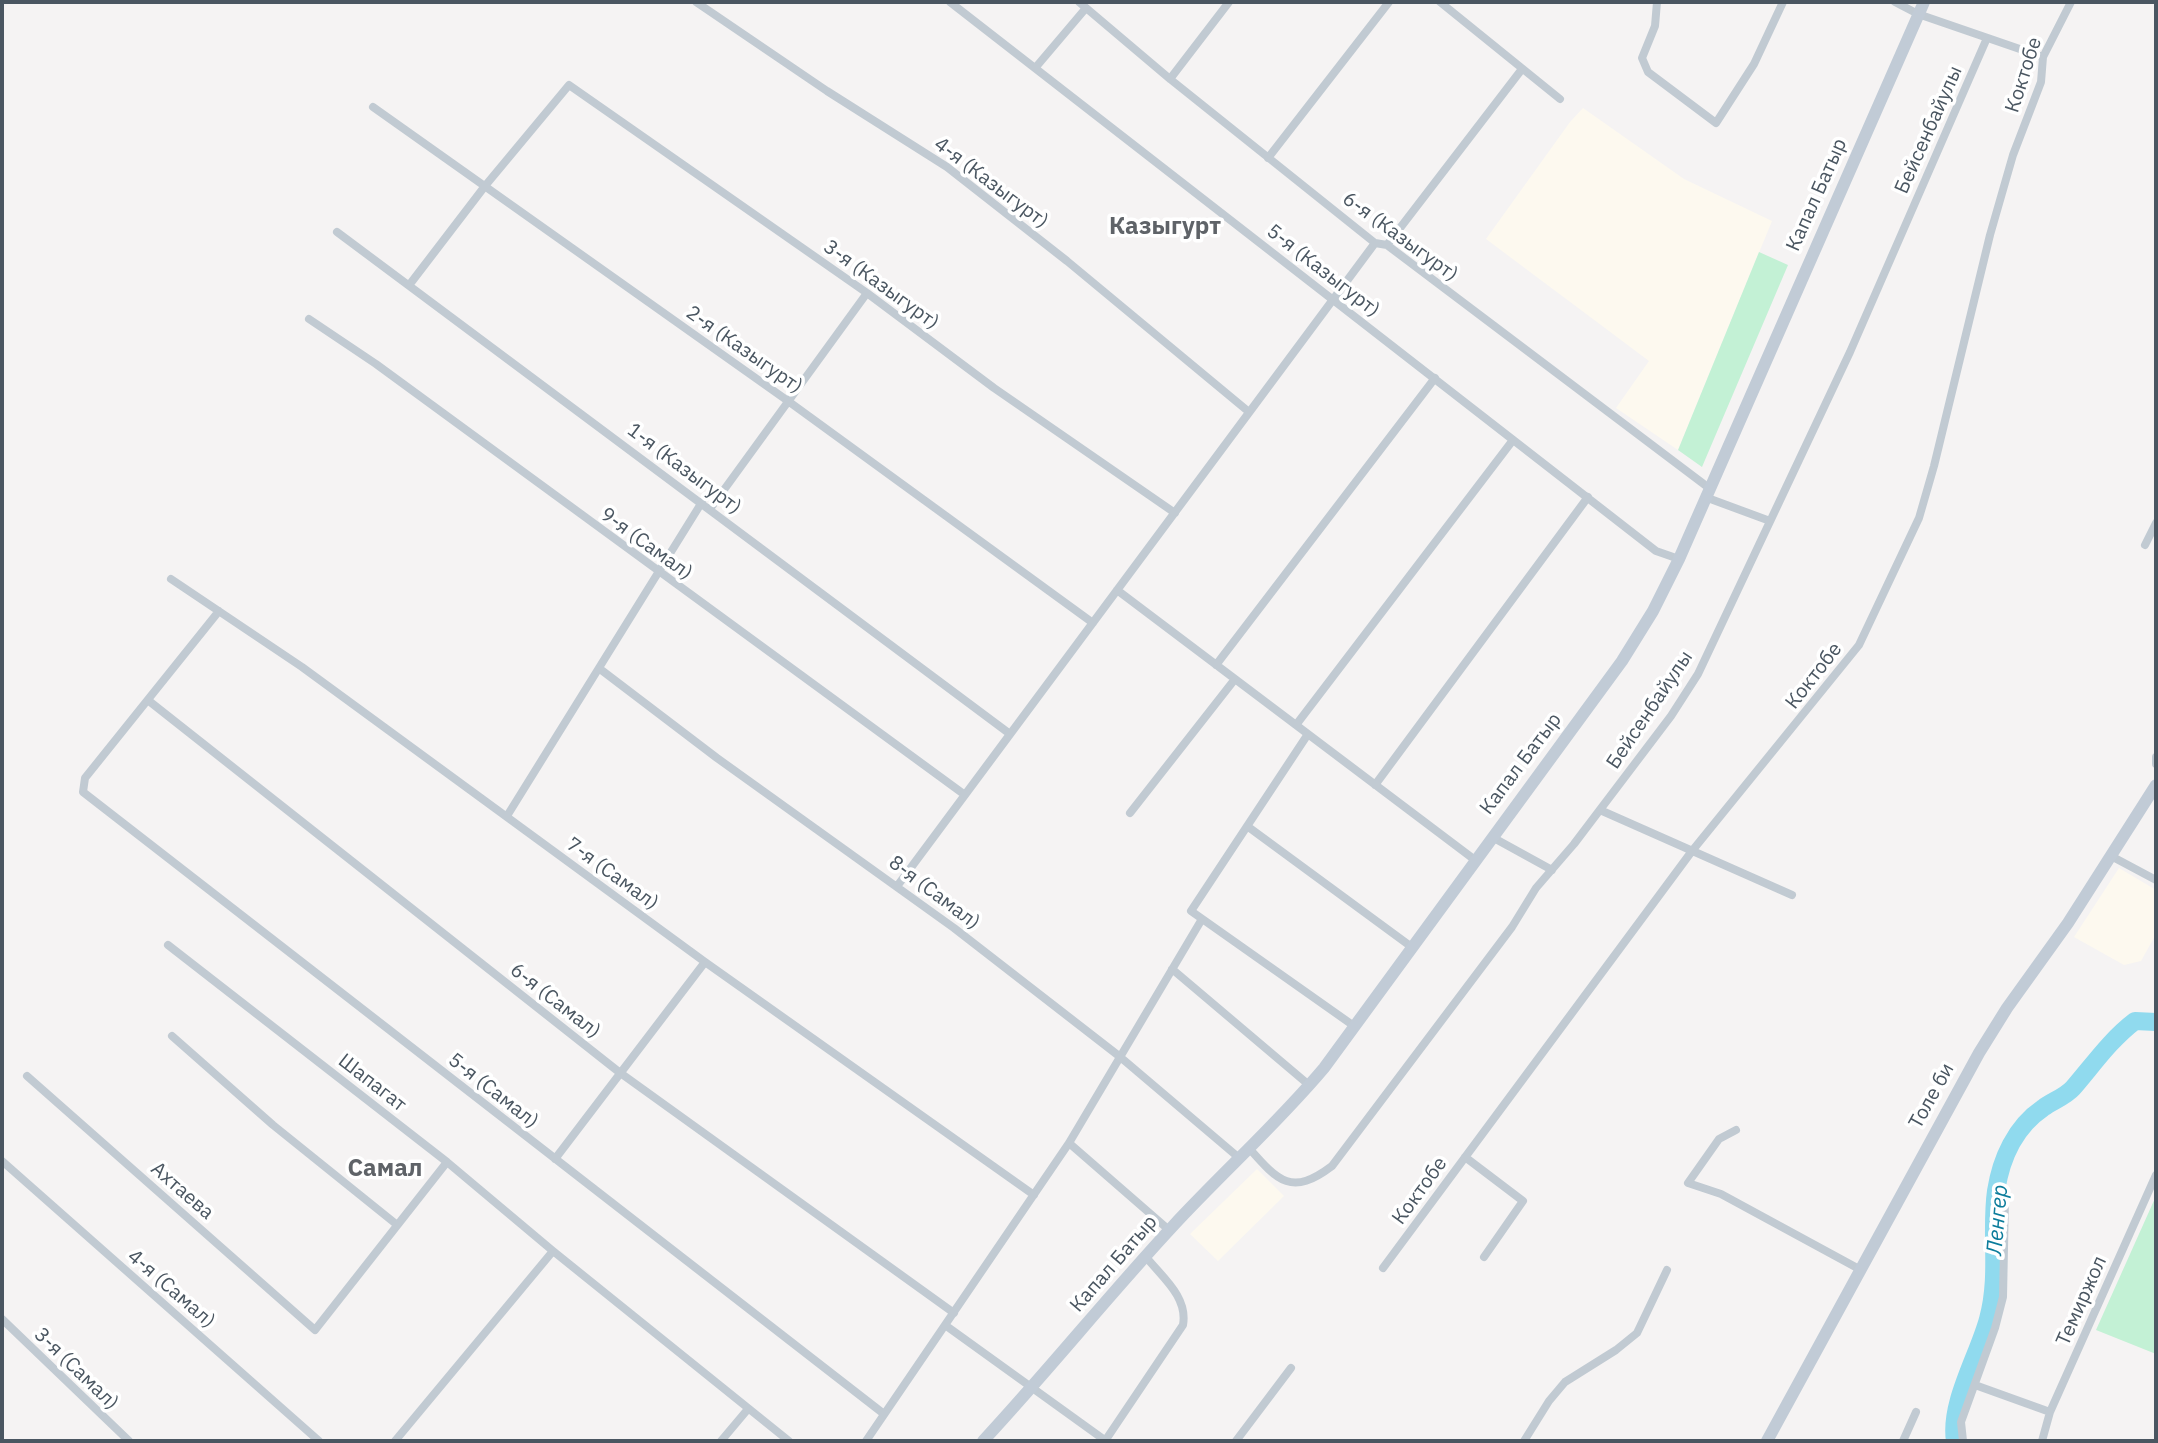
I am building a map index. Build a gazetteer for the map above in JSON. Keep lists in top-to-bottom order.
{
  "streets": {
    "main road": ["Капал Батыр", "Толе би"],
    "street": [
      "Коктобе",
      "Бейсенбайулы",
      "4-я (Казыгурт)",
      "6-я (Казыгурт)",
      "5-я (Казыгурт)",
      "3-я (Казыгурт)",
      "2-я (Казыгурт)",
      "1-я (Казыгурт)",
      "9-я (Самал)",
      "7-я (Самал)",
      "8-я (Самал)",
      "6-я (Самал)",
      "Шапагат",
      "5-я (Самал)",
      "Ахтаева",
      "4-я (Самал)",
      "Темиржол",
      "3-я (Самал)"
    ]
  },
  "crossings": [
    ["Бейсенбайулы", "Капал Батыр"],
    ["Бейсенбайулы", "6-я (Казыгурт)"],
    ["Капал Батыр", "6-я (Казыгурт)"],
    ["Капал Батыр", "5-я (Казыгурт)"],
    ["Капал Батыр", "8-я (Самал)"],
    ["3-я (Казыгурт)", "2-я (Казыгурт)"],
    ["6-я (Самал)", "5-я (Самал)"]
  ],
  "districts": ["Казыгурт", "Самал"],
  "water": ["Ленгер"]
}
